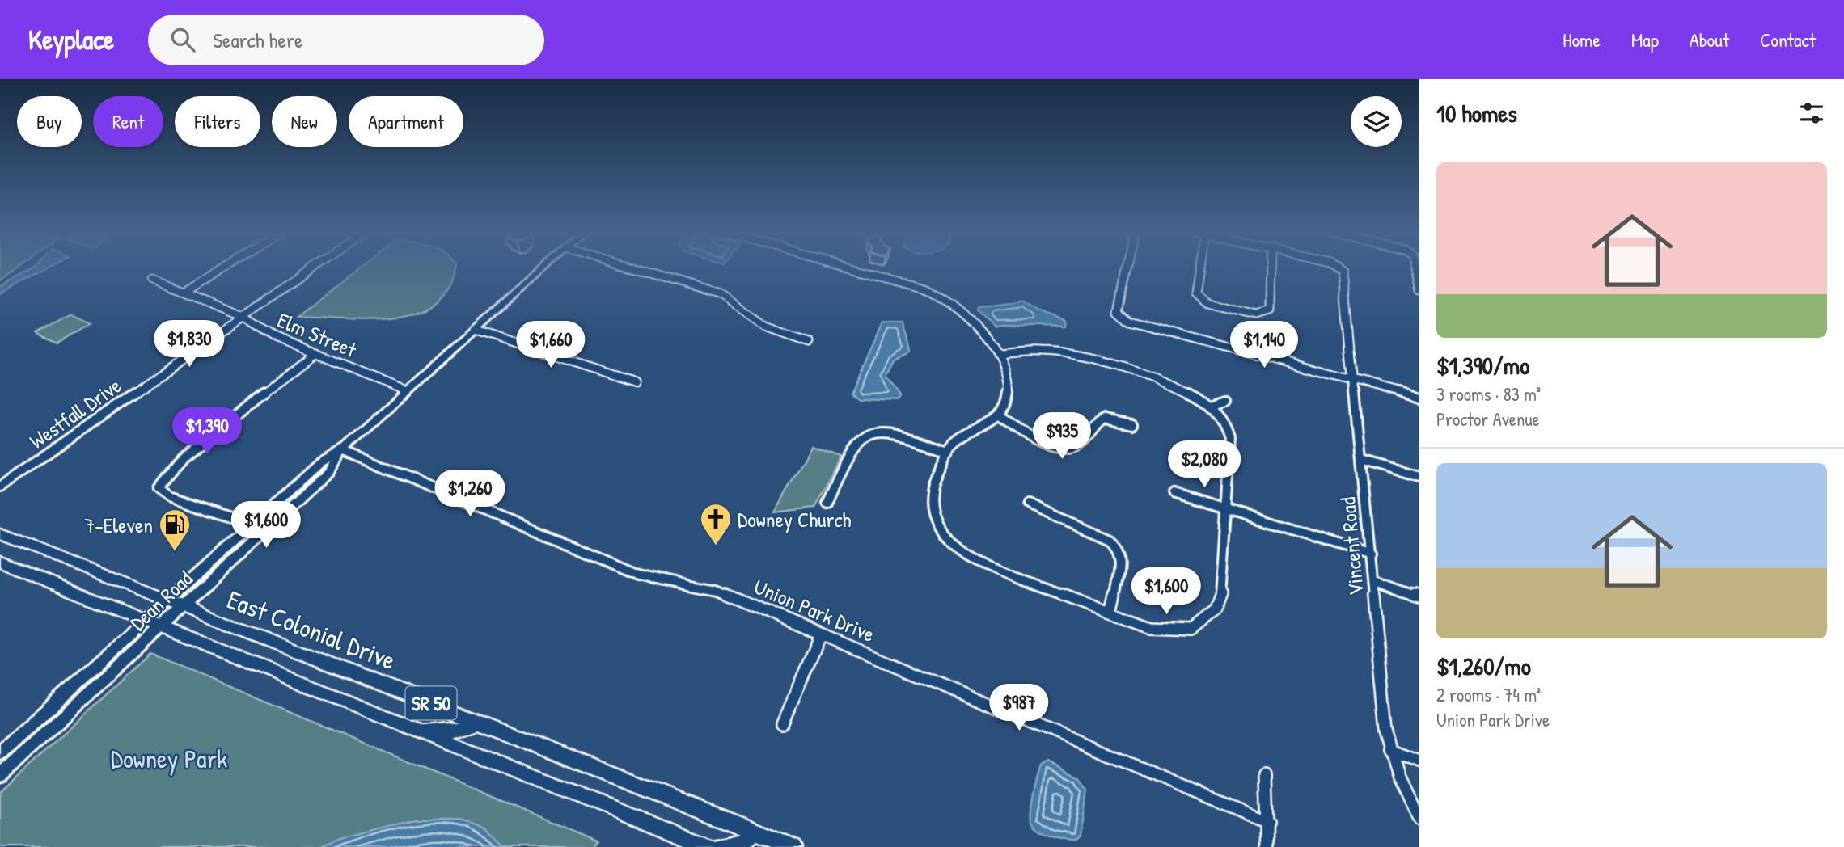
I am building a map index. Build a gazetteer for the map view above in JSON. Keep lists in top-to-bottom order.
{
  "streets": {
    "highway": ["East Colonial Drive", "SR 50"],
    "main road": ["Dean Road"],
    "street": [
      "Elm Street",
      "Westfall Drive",
      "Vincent Road",
      "Union Park Drive"
    ]
  },
  "crossings": [
    ["Elm Street", "Westfall Drive"],
    ["Elm Street", "Dean Road"],
    ["Dean Road", "Union Park Drive"],
    ["Dean Road", "East Colonial Drive"],
    ["Dean Road", "SR 50"]
  ],
  "parks": ["Downey Park"],
  "places": {
    "church": ["Downey Church"],
    "fuel station": ["7-Eleven"]
  },
  "page": {
    "header": "Keyplace",
    "search": "Search here",
    "nav": [
      "Home",
      "Map",
      "About",
      "Contact"
    ],
    "heading": "10 homes",
    "chip": [
      "Buy",
      "Rent",
      "Filters",
      "New",
      "Apartment"
    ],
    "list": [
      {
        "name": "$1,390/mo",
        "note": "3 rooms · 83 m² · Proctor Avenue"
      },
      {
        "name": "$1,260/mo",
        "note": "2 rooms · 74 m² · Union Park Drive"
      }
    ],
    "price": [
      "$1,830",
      "$1,660",
      "$1,140",
      "$1,390",
      "$935",
      "$2,080",
      "$1,260",
      "$1,600",
      "$1,600",
      "$987"
    ]
  }
}
